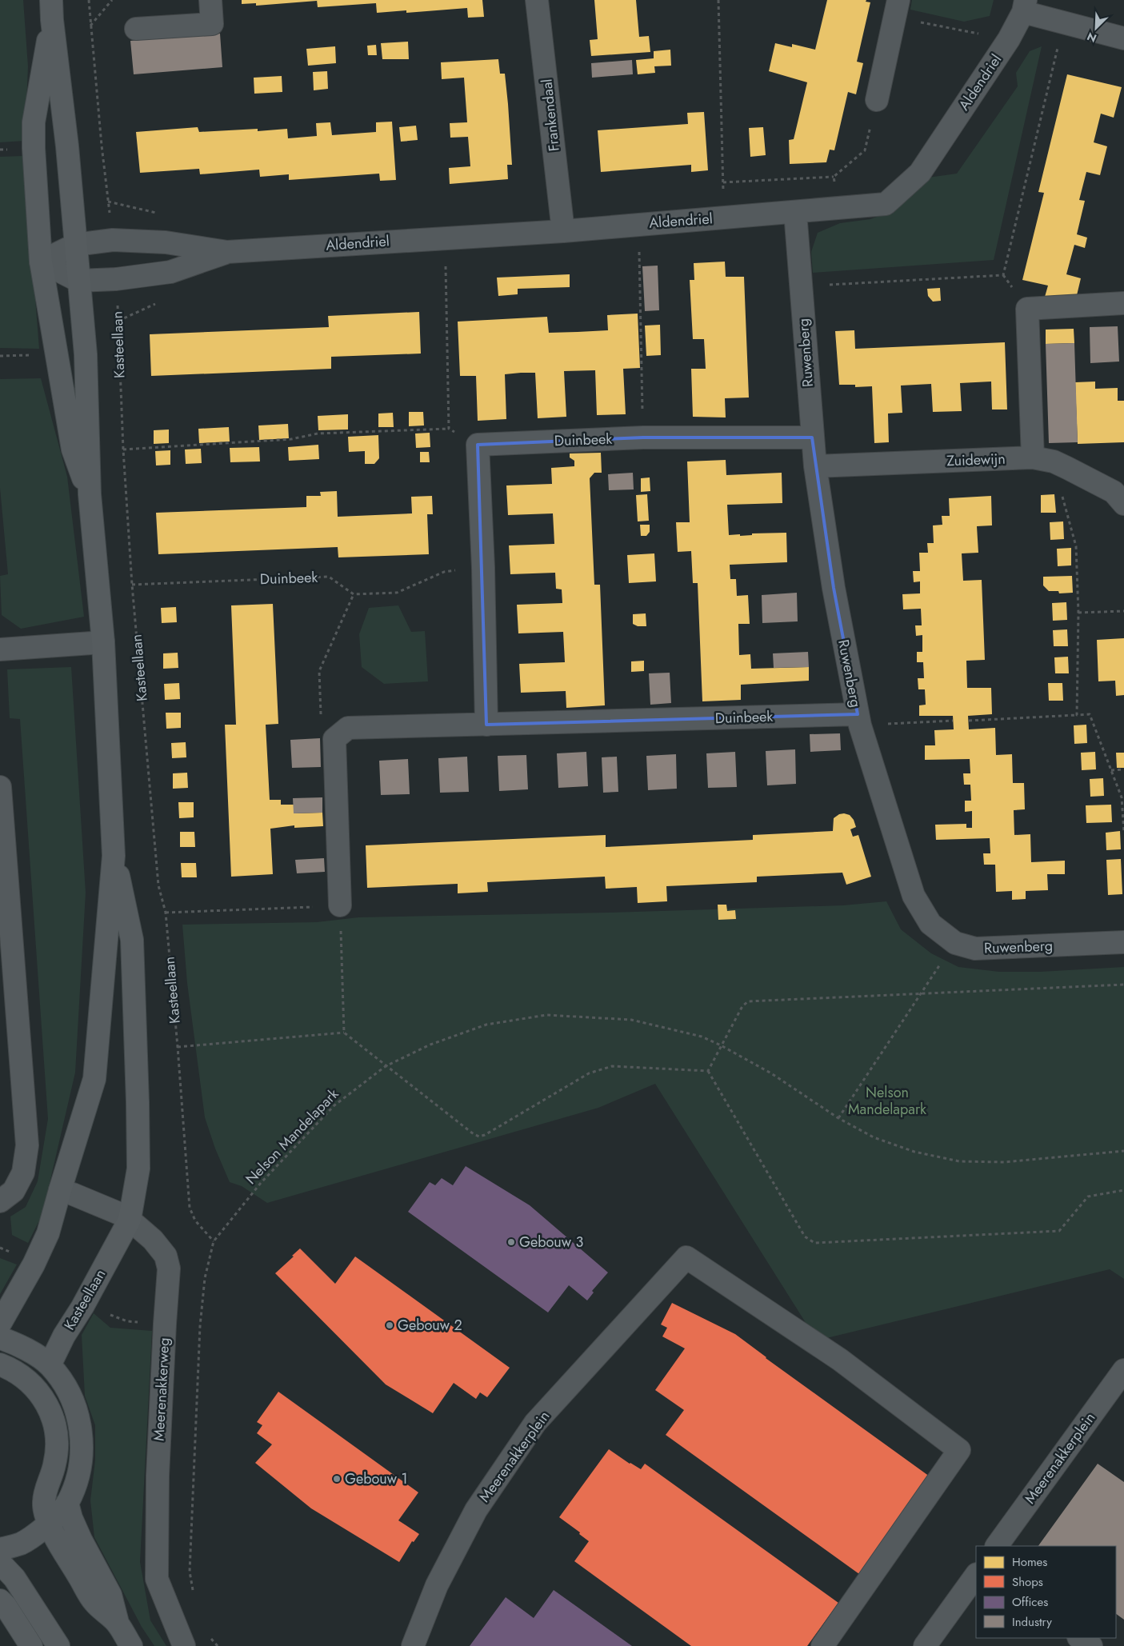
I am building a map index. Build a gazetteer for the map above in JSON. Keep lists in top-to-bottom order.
{
  "streets": {
    "main road": ["Kasteellaan"],
    "street": [
      "Aldendriel",
      "Frankendaal",
      "Ruwenberg",
      "Duinbeek",
      "Zuidewijn",
      "Meerenakkerweg",
      "Meerenakkerplein"
    ],
    "path": ["Nelson Mandelapark"]
  },
  "crossings": [
    ["Aldendriel", "Frankendaal"],
    ["Aldendriel", "Kasteellaan"],
    ["Aldendriel", "Ruwenberg"],
    ["Kasteellaan", "Duinbeek"],
    ["Kasteellaan", "Nelson Mandelapark"],
    ["Kasteellaan", "Meerenakkerweg"],
    ["Ruwenberg", "Duinbeek"],
    ["Ruwenberg", "Zuidewijn"]
  ],
  "parks": ["Nelson Mandelapark"],
  "places": ["Gebouw 3", "Gebouw 2", "Gebouw 1"],
  "legend": [
    "Homes",
    "Shops",
    "Offices",
    "Industry"
  ],
  "north": "bottom left"
}
